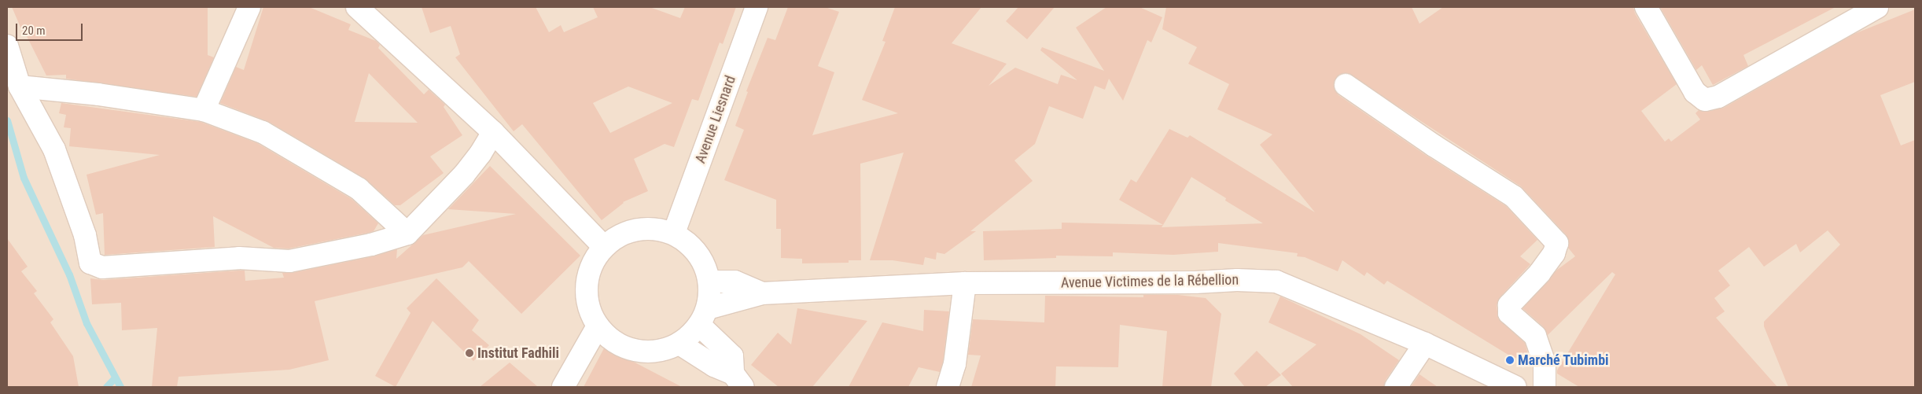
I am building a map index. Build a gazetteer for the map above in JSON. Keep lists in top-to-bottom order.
{
  "streets": {
    "street": ["Avenue Liesnard", "Avenue Victimes de la Rébellion"]
  },
  "places": ["Institut Fadhili", "Marché Tubimbi"],
  "scale_bar": "20 m"
}
